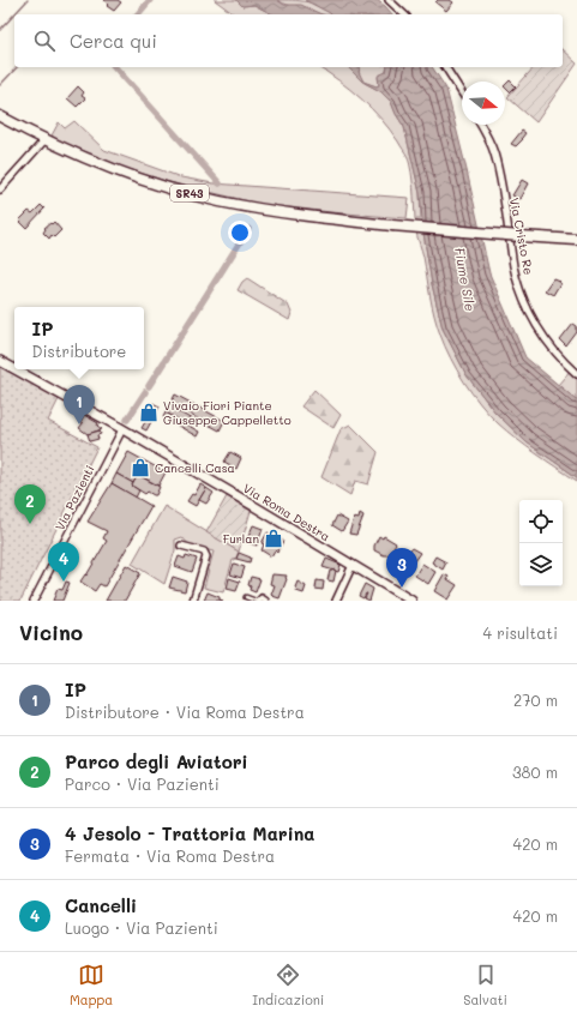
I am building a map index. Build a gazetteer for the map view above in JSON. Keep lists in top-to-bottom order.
{
  "streets": {
    "main road": ["SR43"],
    "street": ["Via Cristo Re", "Via Pazienti", "Via Roma Destra"]
  },
  "crossings": [
    ["Via Pazienti", "Via Roma Destra"]
  ],
  "water": ["Fiume Sile"],
  "places": {
    "shop": ["Vivaio Fiori Piante Giuseppe Cappelletto", "Cancelli Casa", "Furlan"]
  },
  "north": "right",
  "page": {
    "search": "Cerca qui",
    "popup": ["IP", "Distributore"],
    "pins": [
      "1",
      "2",
      "4",
      "3"
    ],
    "heading": ["Vicino", "4 risultati"],
    "list": [
      {
        "mark": "1",
        "name": "IP",
        "note": "Distributore · Via Roma Destra",
        "value": "270 m"
      },
      {
        "mark": "2",
        "name": "Parco degli Aviatori",
        "note": "Parco · Via Pazienti",
        "value": "380 m"
      },
      {
        "mark": "3",
        "name": "4 Jesolo - Trattoria Marina",
        "note": "Fermata · Via Roma Destra",
        "value": "420 m"
      },
      {
        "mark": "4",
        "name": "Cancelli",
        "note": "Luogo · Via Pazienti",
        "value": "420 m"
      }
    ],
    "nav": ["Mappa", "Indicazioni", "Salvati"]
  }
}
